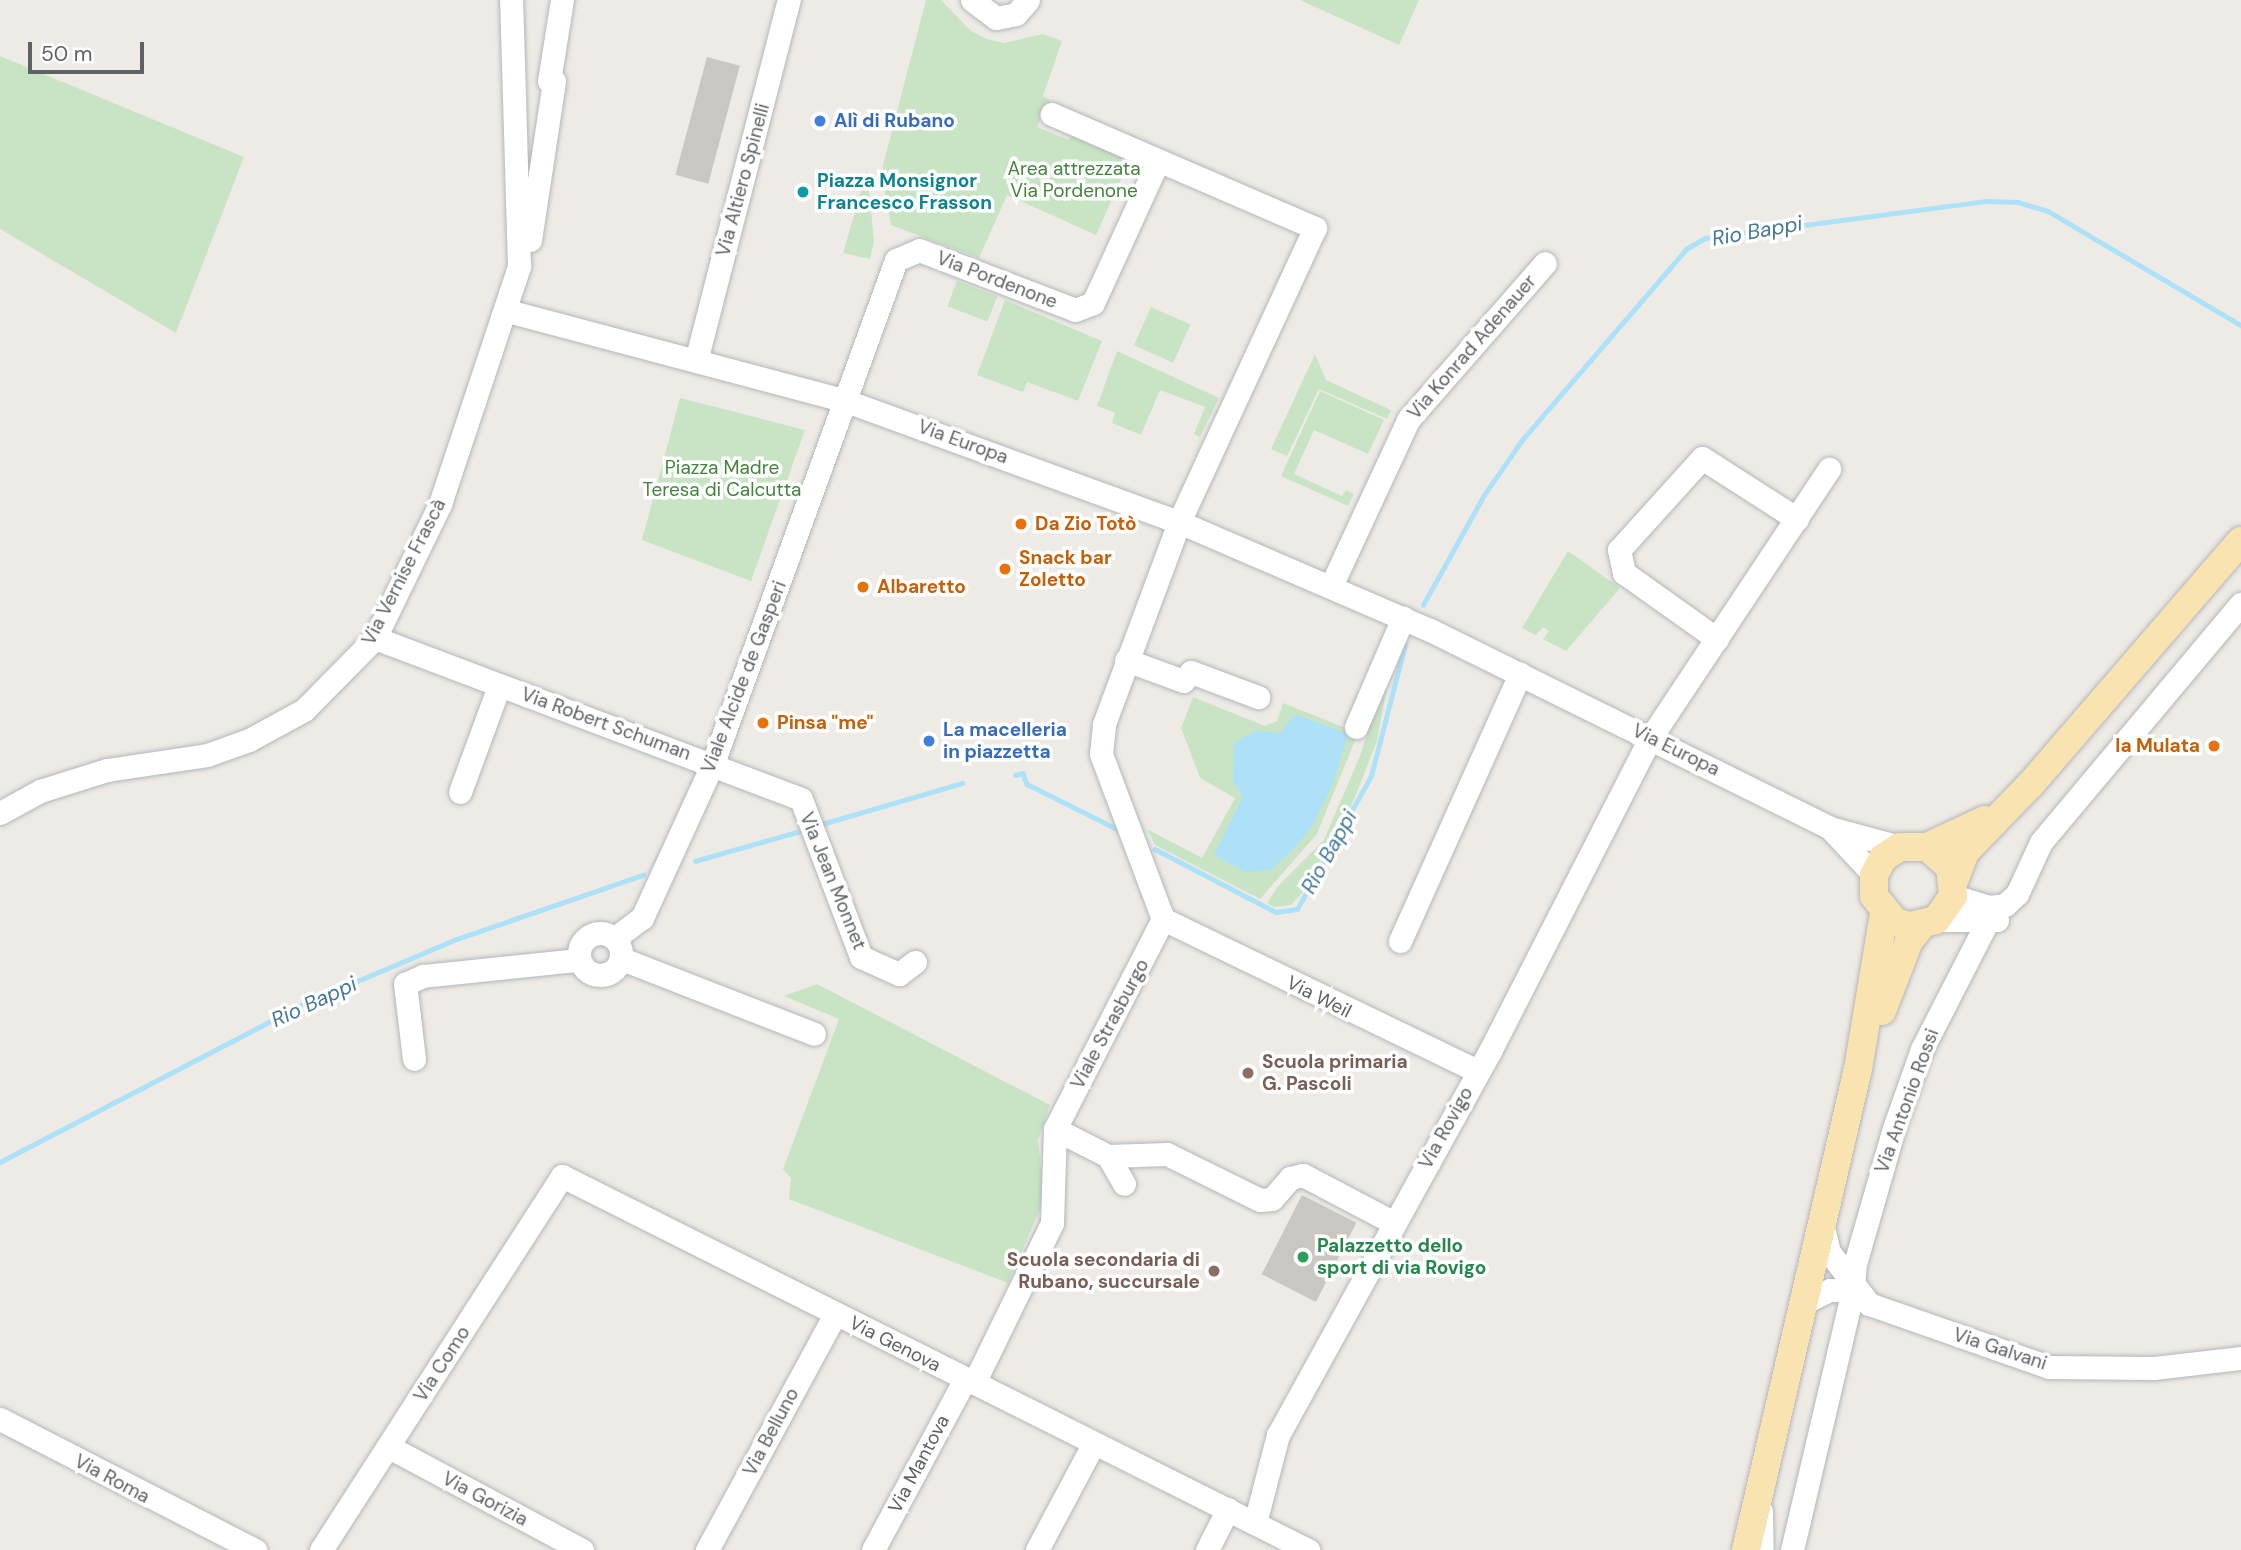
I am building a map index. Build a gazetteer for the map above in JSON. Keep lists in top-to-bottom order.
{
  "streets": {
    "street": [
      "Via Altiero Spinelli",
      "Via Pordenone",
      "Via Konrad Adenauer",
      "Via Europa",
      "Via Vernise Frascà",
      "Viale Alcide de Gasperi",
      "Via Robert Schuman",
      "Via Jean Monnet",
      "Via Weil",
      "Viale Strasburgo",
      "Via Antonio Rossi",
      "Via Rovigo",
      "Via Genova",
      "Via Galvani",
      "Via Como",
      "Via Belluno",
      "Via Mantova",
      "Via Roma",
      "Via Gorizia"
    ]
  },
  "crossings": [
    ["Via Altiero Spinelli", "Via Europa"],
    ["Via Pordenone", "Via Europa"],
    ["Via Pordenone", "Viale Alcide de Gasperi"],
    ["Via Konrad Adenauer", "Via Europa"],
    ["Via Europa", "Via Vernise Frascà"],
    ["Via Europa", "Viale Alcide de Gasperi"],
    ["Via Europa", "Via Rovigo"],
    ["Via Vernise Frascà", "Via Robert Schuman"],
    ["Viale Alcide de Gasperi", "Via Robert Schuman"],
    ["Viale Alcide de Gasperi", "Via Jean Monnet"],
    ["Via Robert Schuman", "Via Jean Monnet"],
    ["Via Weil", "Viale Strasburgo"],
    ["Via Weil", "Via Rovigo"],
    ["Viale Strasburgo", "Via Genova"],
    ["Viale Strasburgo", "Via Mantova"],
    ["Via Antonio Rossi", "Via Galvani"],
    ["Via Rovigo", "Via Genova"],
    ["Via Genova", "Via Como"],
    ["Via Genova", "Via Belluno"],
    ["Via Genova", "Via Mantova"],
    ["Via Como", "Via Gorizia"]
  ],
  "water": ["Rio Bappi"],
  "parks": ["Area attrezzata Via Pordenone", "Piazza Madre Teresa di Calcutta"],
  "places": [
    "Alì di Rubano",
    "Piazza Monsignor Francesco Frasson",
    "Da Zio Totò",
    "Snack bar Zoletto",
    "Albaretto",
    "Pinsa \"me\"",
    "La macelleria in piazzetta",
    "la Mulata",
    "Scuola primaria G. Pascoli",
    "Palazzetto dello sport di via Rovigo",
    "Scuola secondaria di Rubano, succursale"
  ],
  "scale_bar": "50 m"
}
